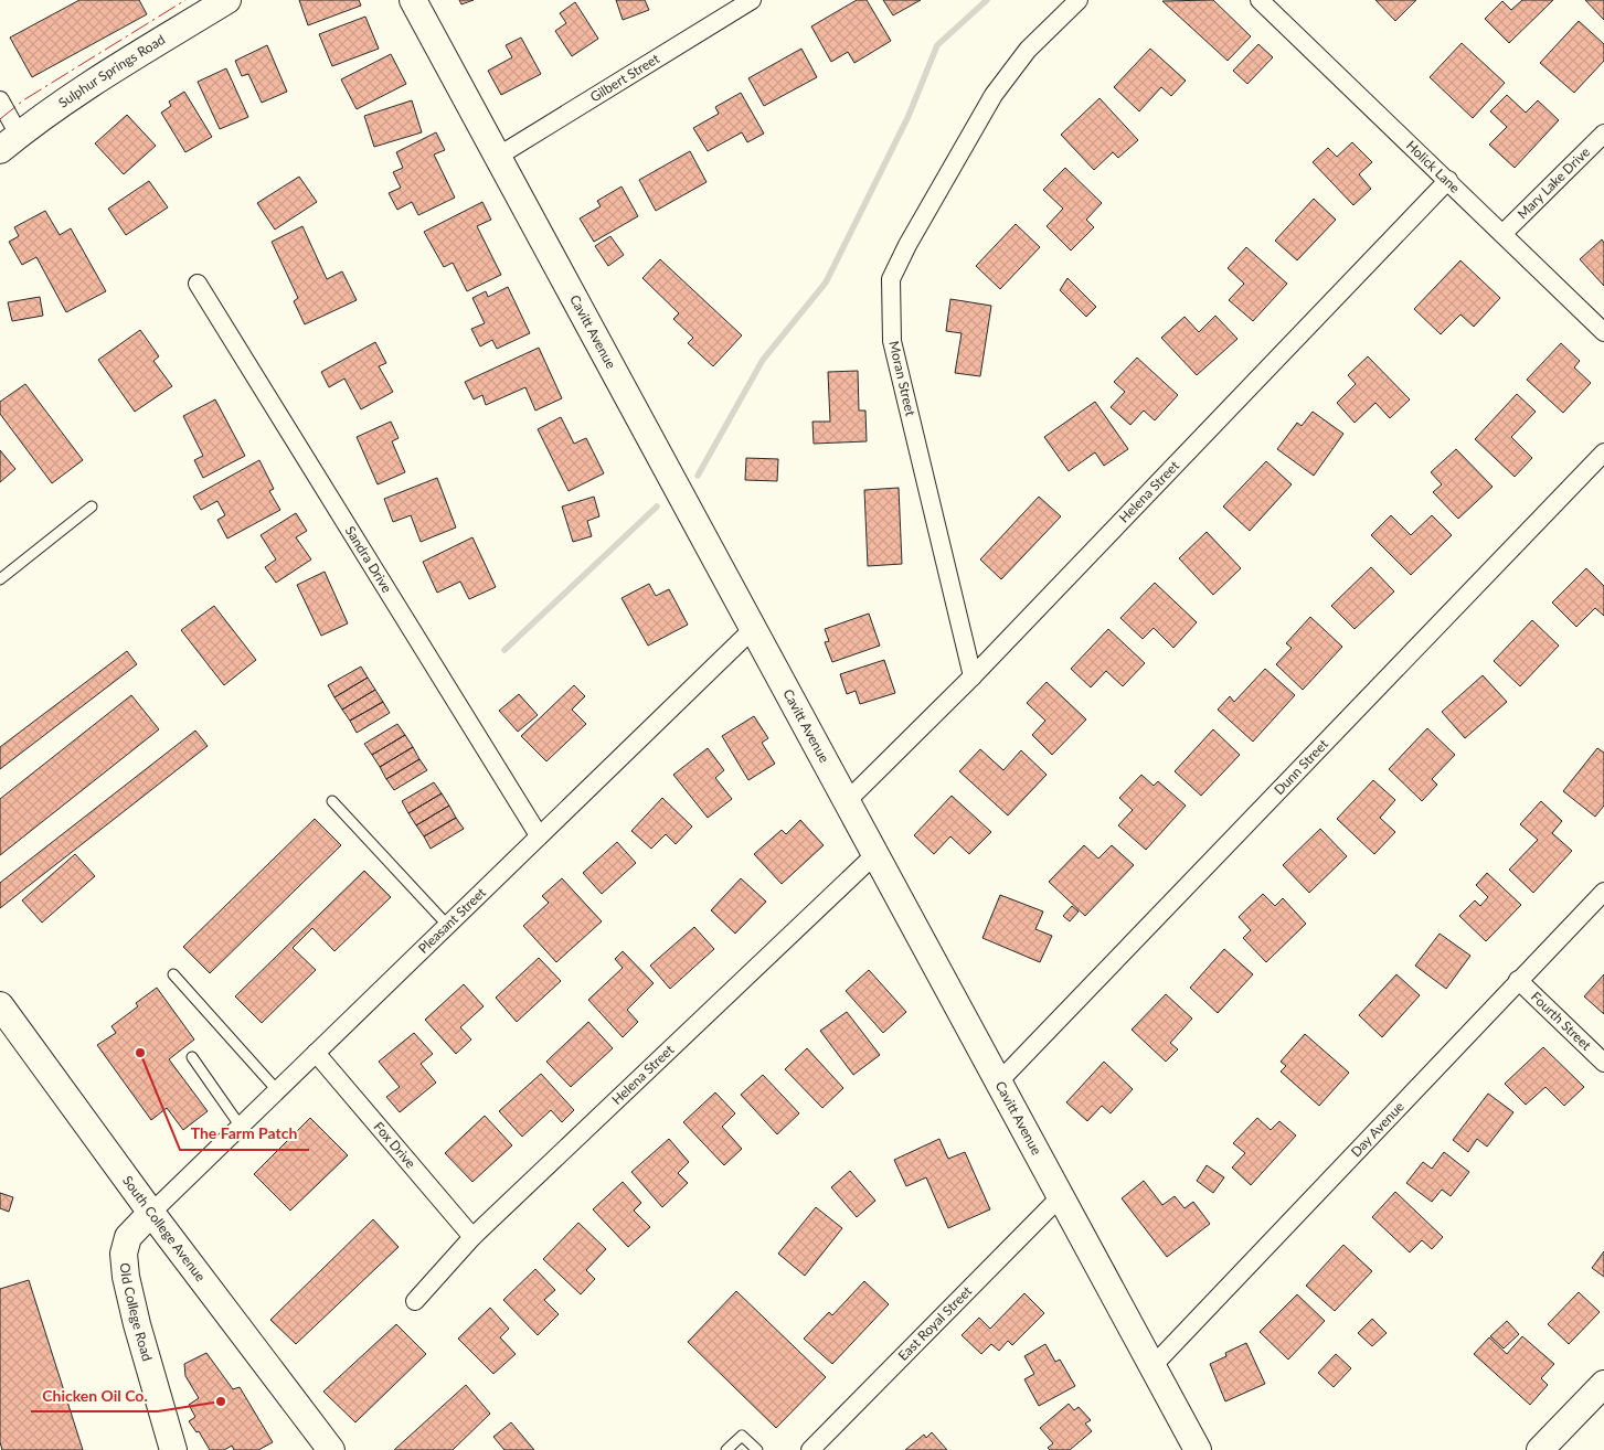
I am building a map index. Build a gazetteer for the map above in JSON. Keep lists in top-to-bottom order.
{
  "streets": {
    "street": [
      "Sulphur Springs Road",
      "Gilbert Street",
      "Holick Lane",
      "Mary Lake Drive",
      "Cavitt Avenue",
      "Moran Street",
      "Helena Street",
      "Sandra Drive",
      "Dunn Street",
      "Pleasant Street",
      "Fourth Street",
      "Day Avenue",
      "Fox Drive",
      "South College Avenue",
      "Old College Road",
      "East Royal Street"
    ]
  },
  "crossings": [
    ["Gilbert Street", "Cavitt Avenue"],
    ["Holick Lane", "Mary Lake Drive"],
    ["Holick Lane", "Helena Street"],
    ["Cavitt Avenue", "Helena Street"],
    ["Cavitt Avenue", "Dunn Street"],
    ["Cavitt Avenue", "Pleasant Street"],
    ["Cavitt Avenue", "Day Avenue"],
    ["Cavitt Avenue", "East Royal Street"],
    ["Moran Street", "Helena Street"],
    ["Helena Street", "Fox Drive"],
    ["Sandra Drive", "Pleasant Street"],
    ["Pleasant Street", "Fox Drive"],
    ["Pleasant Street", "South College Avenue"],
    ["Pleasant Street", "Old College Road"],
    ["Fourth Street", "Day Avenue"],
    ["South College Avenue", "Old College Road"]
  ],
  "places": ["The Farm Patch", "Chicken Oil Co."]
}
